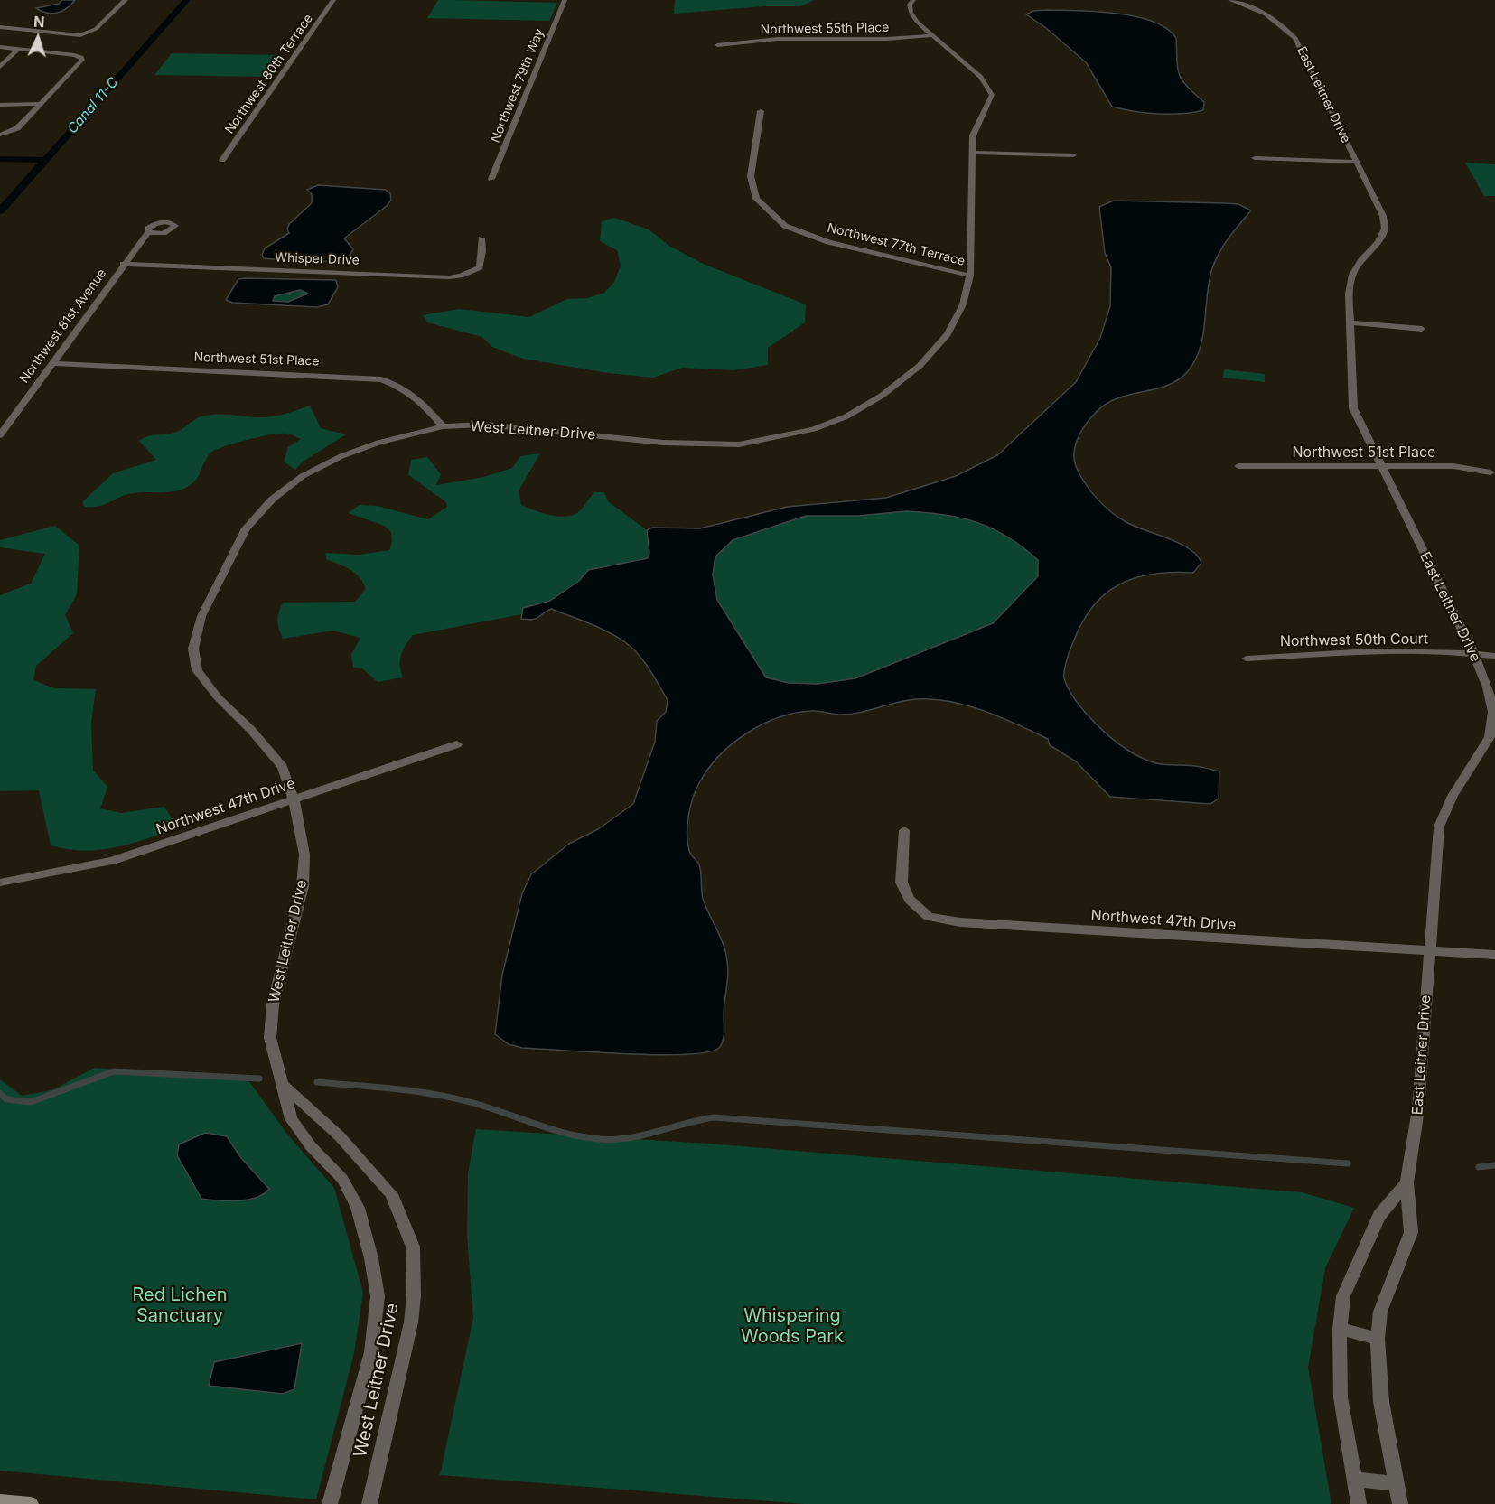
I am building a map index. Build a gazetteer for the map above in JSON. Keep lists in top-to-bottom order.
{
  "streets": {
    "street": [
      "Northwest 55th Place",
      "Northwest 80th Terrace",
      "Northwest 79th Way",
      "East Leitner Drive",
      "Northwest 77th Terrace",
      "Whisper Drive",
      "Northwest 81st Avenue",
      "Northwest 51st Place",
      "West Leitner Drive",
      "Northwest 50th Court",
      "Northwest 47th Drive"
    ]
  },
  "crossings": [
    ["Northwest 55th Place", "West Leitner Drive"],
    ["East Leitner Drive", "Northwest 51st Place"],
    ["East Leitner Drive", "Northwest 50th Court"],
    ["East Leitner Drive", "Northwest 47th Drive"],
    ["Northwest 77th Terrace", "West Leitner Drive"],
    ["Whisper Drive", "Northwest 81st Avenue"],
    ["Northwest 81st Avenue", "Northwest 51st Place"],
    ["Northwest 51st Place", "West Leitner Drive"],
    ["West Leitner Drive", "Northwest 47th Drive"]
  ],
  "water": ["Canal 11-C"],
  "parks": ["Red Lichen Sanctuary", "Whispering Woods Park"],
  "north": "top"
}
